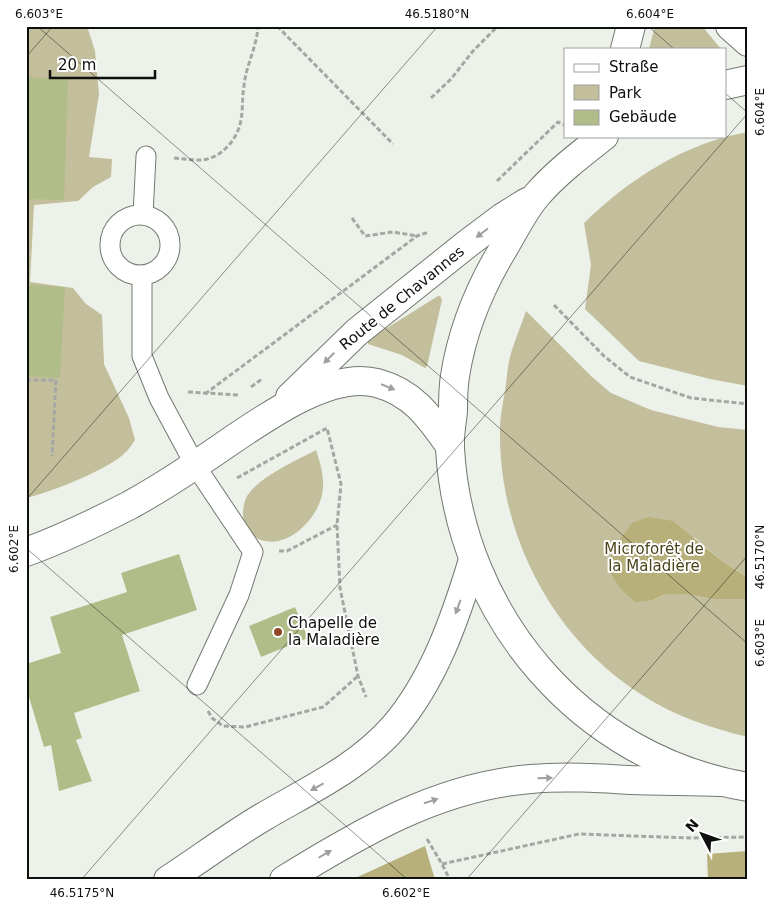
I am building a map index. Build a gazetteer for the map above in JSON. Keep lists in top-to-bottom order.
{
  "streets": {
    "main road": ["Route de Chavannes"]
  },
  "parks": ["Microforêt de la Maladière"],
  "places": ["Chapelle de la Maladière"],
  "legend": ["Straße", "Park", "Gebäude"],
  "scale_bar": "20 m",
  "north": "top left",
  "coordinates": [
    "6.603°E",
    "46.5180°N",
    "6.604°E",
    "6.602°E",
    "46.5170°N",
    "46.5175°N"
  ]
}
